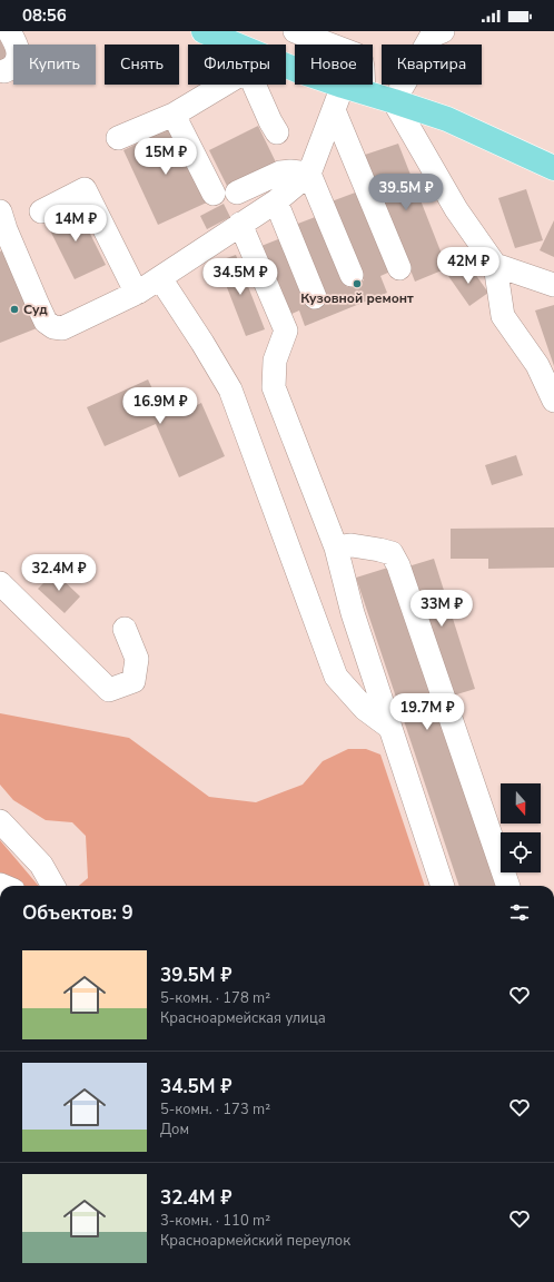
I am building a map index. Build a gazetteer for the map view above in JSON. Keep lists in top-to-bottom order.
{
  "places": ["Кузовной ремонт", "Суд"],
  "north": "bottom",
  "page": {
    "status": "08:56",
    "chip": [
      "Купить",
      "Снять",
      "Фильтры",
      "Новое",
      "Квартира"
    ],
    "price": [
      "15M ₽",
      "39.5M ₽",
      "14M ₽",
      "42M ₽",
      "34.5M ₽",
      "16.9M ₽",
      "32.4M ₽",
      "33M ₽",
      "19.7M ₽"
    ],
    "heading": "Объектов: 9",
    "list": [
      {
        "name": "39.5M ₽",
        "note": "5-комн. · 178 m² · Красноармейская улица"
      },
      {
        "name": "34.5M ₽",
        "note": "5-комн. · 173 m² · Дом"
      },
      {
        "name": "32.4M ₽",
        "note": "3-комн. · 110 m² · Красноармейский переулок"
      }
    ]
  }
}
